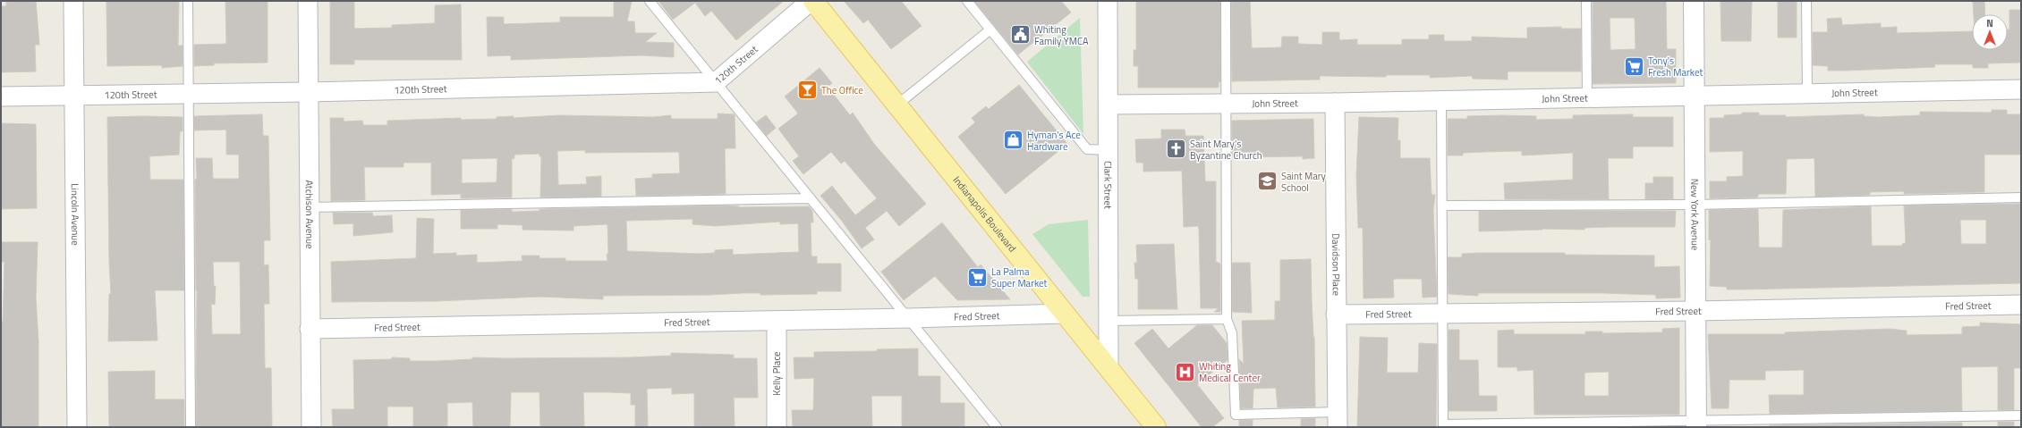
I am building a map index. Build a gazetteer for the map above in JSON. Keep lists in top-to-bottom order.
{
  "streets": {
    "main road": ["Indianapolis Boulevard"],
    "street": [
      "120th Street",
      "John Street",
      "Clark Street",
      "Lincoln Avenue",
      "Atchison Avenue",
      "New York Avenue",
      "Davidson Place",
      "Fred Street",
      "Kelly Place"
    ]
  },
  "crossings": [
    ["120th Street", "Lincoln Avenue"],
    ["120th Street", "Atchison Avenue"],
    ["John Street", "Clark Street"],
    ["John Street", "New York Avenue"],
    ["John Street", "Davidson Place"],
    ["Clark Street", "Indianapolis Boulevard"],
    ["Atchison Avenue", "Fred Street"],
    ["Indianapolis Boulevard", "Fred Street"],
    ["New York Avenue", "Fred Street"],
    ["Davidson Place", "Fred Street"],
    ["Fred Street", "Kelly Place"]
  ],
  "places": {
    "public building": ["Whiting Family YMCA"],
    "supermarket": ["Tony's Fresh Market", "La Palma Super Market"],
    "bar": ["The Office"],
    "shop": ["Hyman's Ace Hardware"],
    "church": ["Saint Mary's Byzantine Church"],
    "school or university": ["Saint Mary School"],
    "hospital": ["Whiting Medical Center"]
  },
  "north": "top"
}
